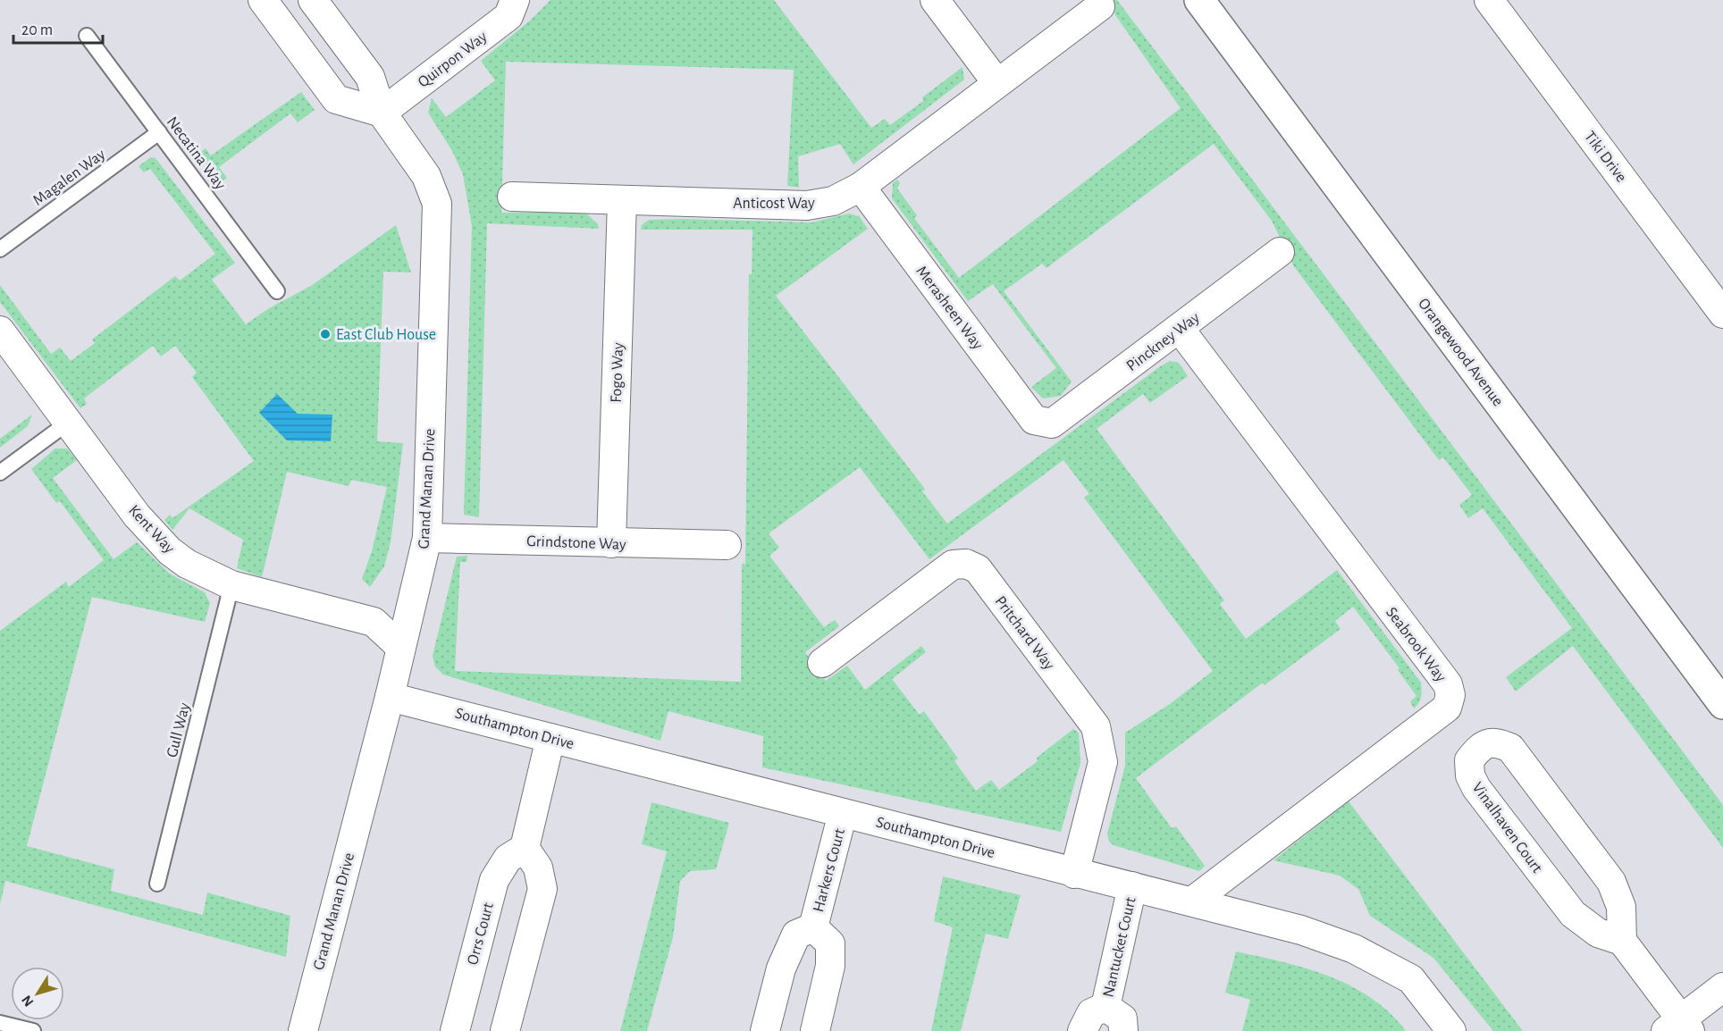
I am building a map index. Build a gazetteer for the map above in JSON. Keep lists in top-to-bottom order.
{
  "streets": {
    "street": [
      "Quirpon Way",
      "Tiki Drive",
      "Anticost Way",
      "Merasheen Way",
      "Pinckney Way",
      "Orangewood Avenue",
      "Fogo Way",
      "Grand Manan Drive",
      "Kent Way",
      "Grindstone Way",
      "Pritchard Way",
      "Seabrook Way",
      "Southampton Drive",
      "Vinalhaven Court",
      "Harkers Court",
      "Orrs Court",
      "Nantucket Court"
    ],
    "lane": ["Necatina Way", "Magalen Way", "Gull Way"]
  },
  "crossings": [
    ["Quirpon Way", "Grand Manan Drive"],
    ["Necatina Way", "Magalen Way"],
    ["Anticost Way", "Merasheen Way"],
    ["Anticost Way", "Fogo Way"],
    ["Merasheen Way", "Pinckney Way"],
    ["Pinckney Way", "Seabrook Way"],
    ["Fogo Way", "Grindstone Way"],
    ["Grand Manan Drive", "Kent Way"],
    ["Grand Manan Drive", "Grindstone Way"],
    ["Grand Manan Drive", "Southampton Drive"],
    ["Kent Way", "Gull Way"],
    ["Pritchard Way", "Southampton Drive"],
    ["Seabrook Way", "Southampton Drive"],
    ["Southampton Drive", "Harkers Court"],
    ["Southampton Drive", "Nantucket Court"]
  ],
  "places": ["East Club House"],
  "scale_bar": "20 m",
  "north": "bottom left"
}
